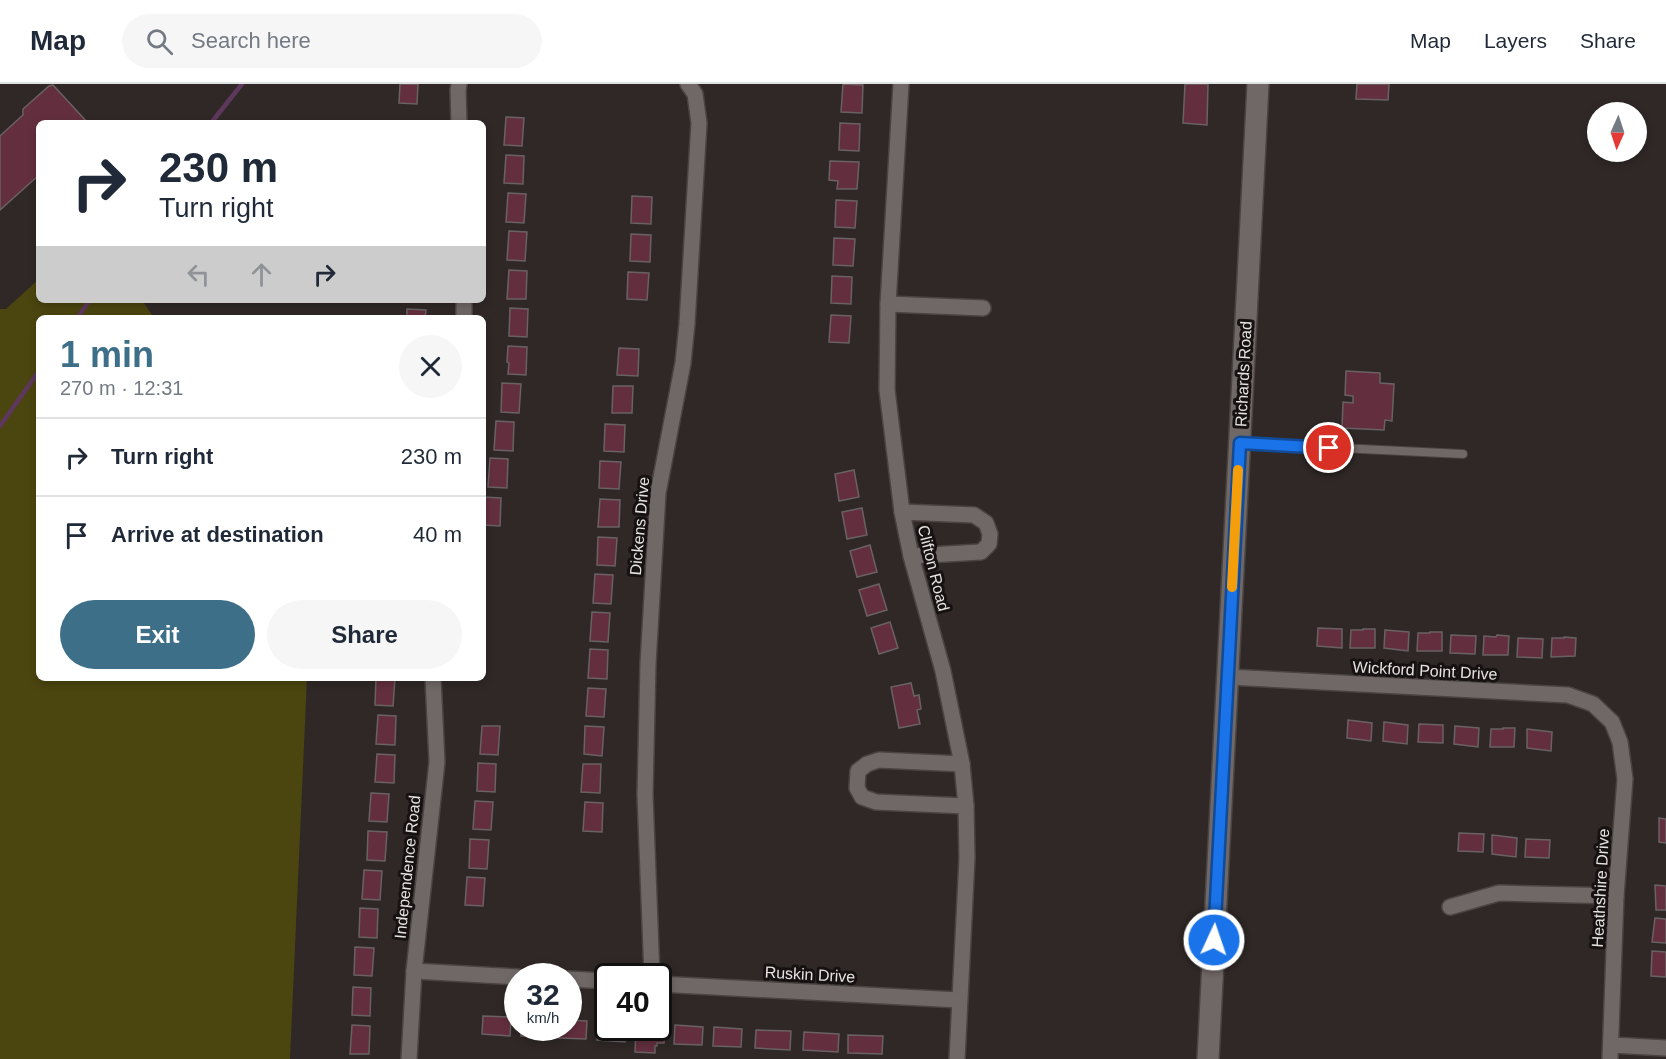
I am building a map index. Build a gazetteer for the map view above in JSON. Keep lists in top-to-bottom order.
{
  "streets": {
    "street": [
      "Richards Road",
      "Dickens Drive",
      "Clifton Road",
      "Wickford Point Drive",
      "Independence Road",
      "Heathshire Drive",
      "Ruskin Drive"
    ]
  },
  "crossings": [
    ["Richards Road", "Wickford Point Drive"],
    ["Clifton Road", "Ruskin Drive"],
    ["Wickford Point Drive", "Heathshire Drive"]
  ],
  "north": "bottom",
  "page": {
    "header": "Map",
    "search": "Search here",
    "nav": ["Map", "Layers", "Share"],
    "turn": ["230 m", "Turn right"],
    "heading": ["1 min", "270 m · 12:31"],
    "list": [
      {
        "name": "Turn right",
        "value": "230 m"
      },
      {
        "name": "Arrive at destination",
        "value": "40 m"
      }
    ],
    "buttons": ["Exit", "Share"],
    "speed": "32 km/h",
    "limit": "40"
  }
}
